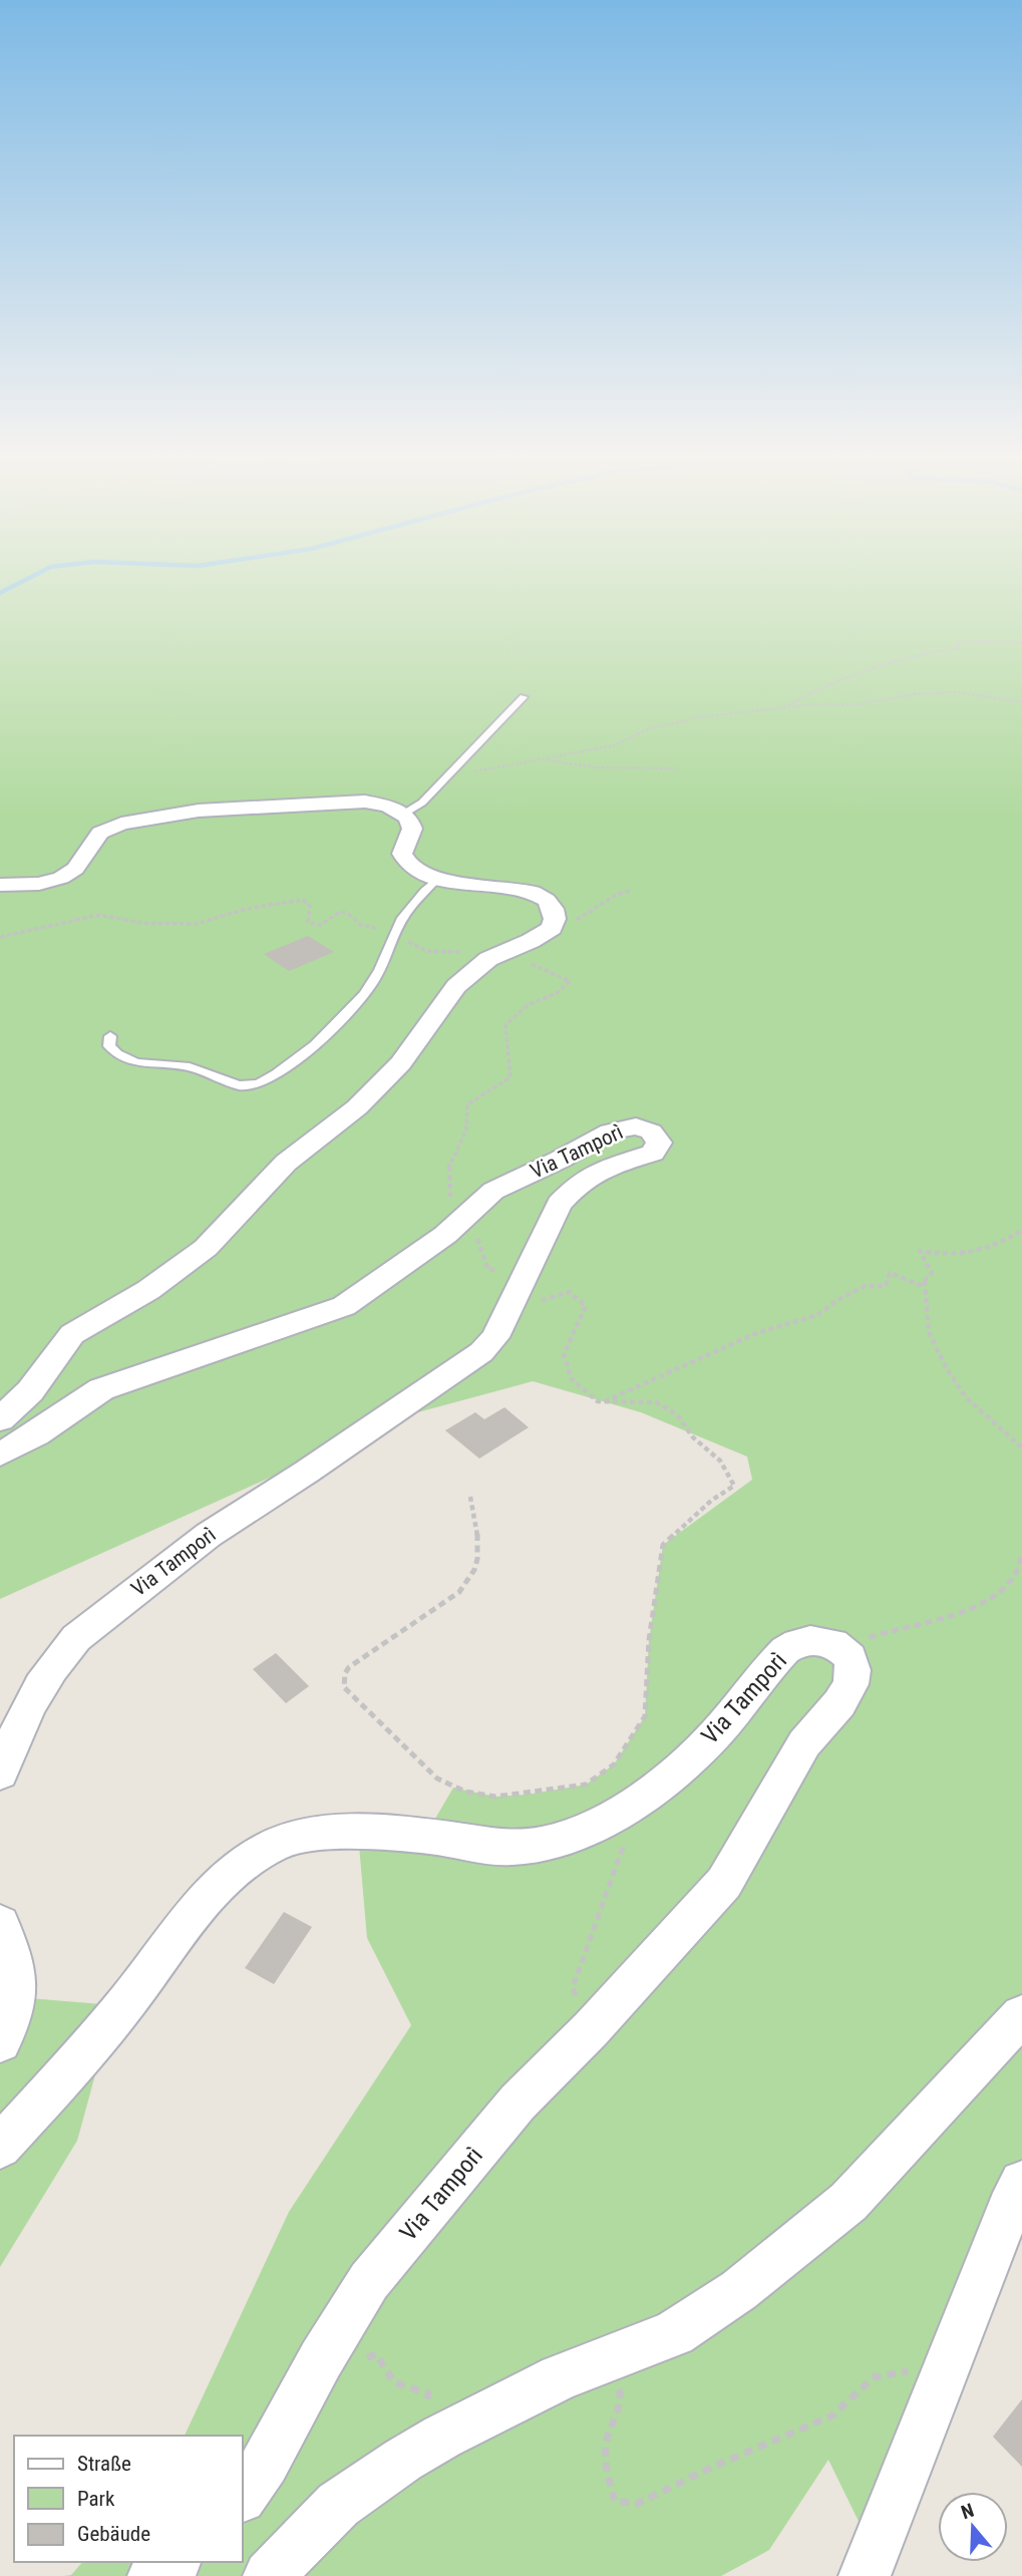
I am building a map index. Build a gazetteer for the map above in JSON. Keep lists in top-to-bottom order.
{
  "streets": {
    "street": ["Via Tamporì"]
  },
  "legend": ["Straße", "Park", "Gebäude"],
  "north": "top"
}
